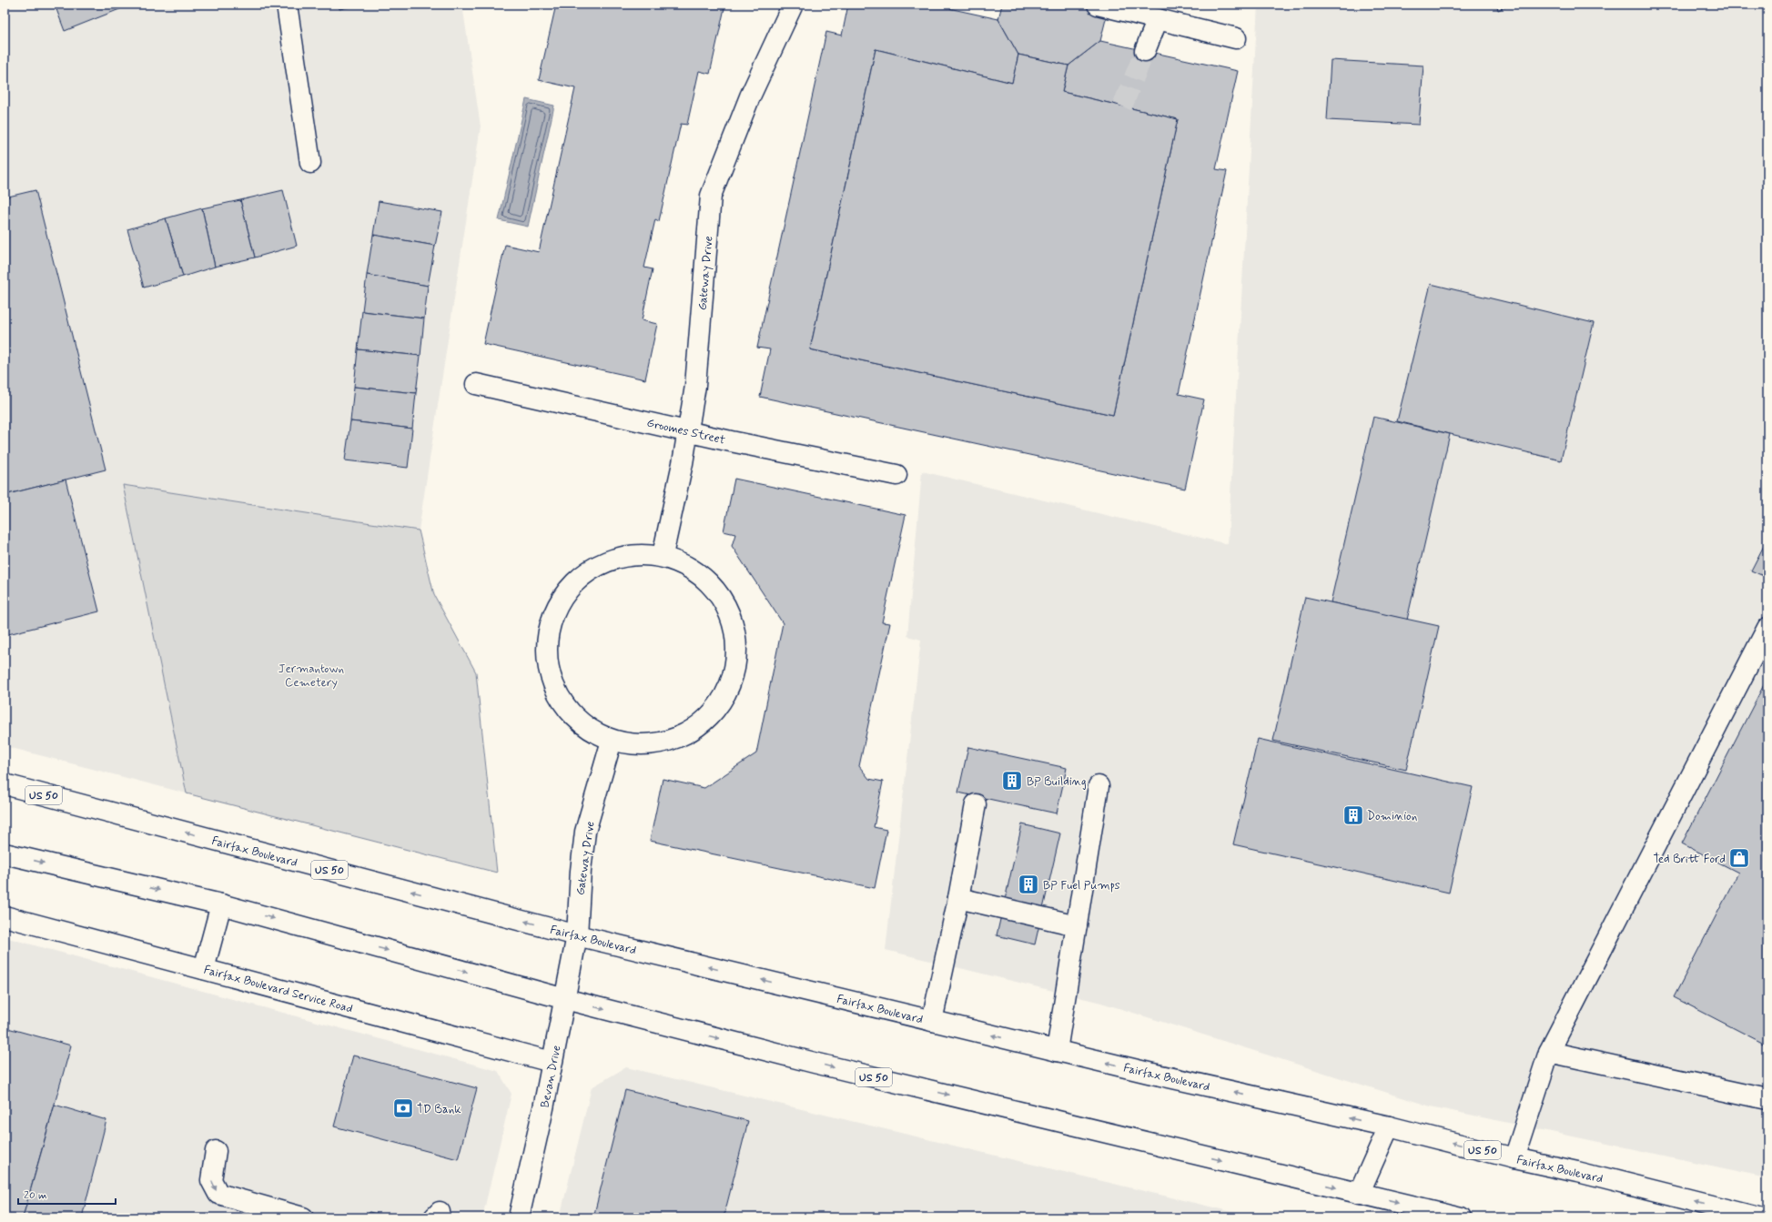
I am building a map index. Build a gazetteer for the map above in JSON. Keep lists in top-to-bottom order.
{
  "streets": {
    "main road": [
      "Gateway Drive",
      "Groomes Street",
      "US 50",
      "Fairfax Boulevard",
      "Fairfax Boulevard Service Road",
      "Bevan Drive"
    ]
  },
  "crossings": [
    ["Gateway Drive", "Groomes Street"],
    ["Gateway Drive", "Fairfax Boulevard"],
    ["Gateway Drive", "Bevan Drive"],
    ["US 50", "Bevan Drive"],
    ["Fairfax Boulevard", "Bevan Drive"],
    ["Fairfax Boulevard Service Road", "Bevan Drive"]
  ],
  "parks": ["Jermantown Cemetery"],
  "places": {
    "building": ["BP Building", "Dominion", "BP Fuel Pumps"],
    "shop": ["Ted Britt Ford"],
    "bank": ["TD Bank"]
  },
  "scale_bar": "20 m"
}
